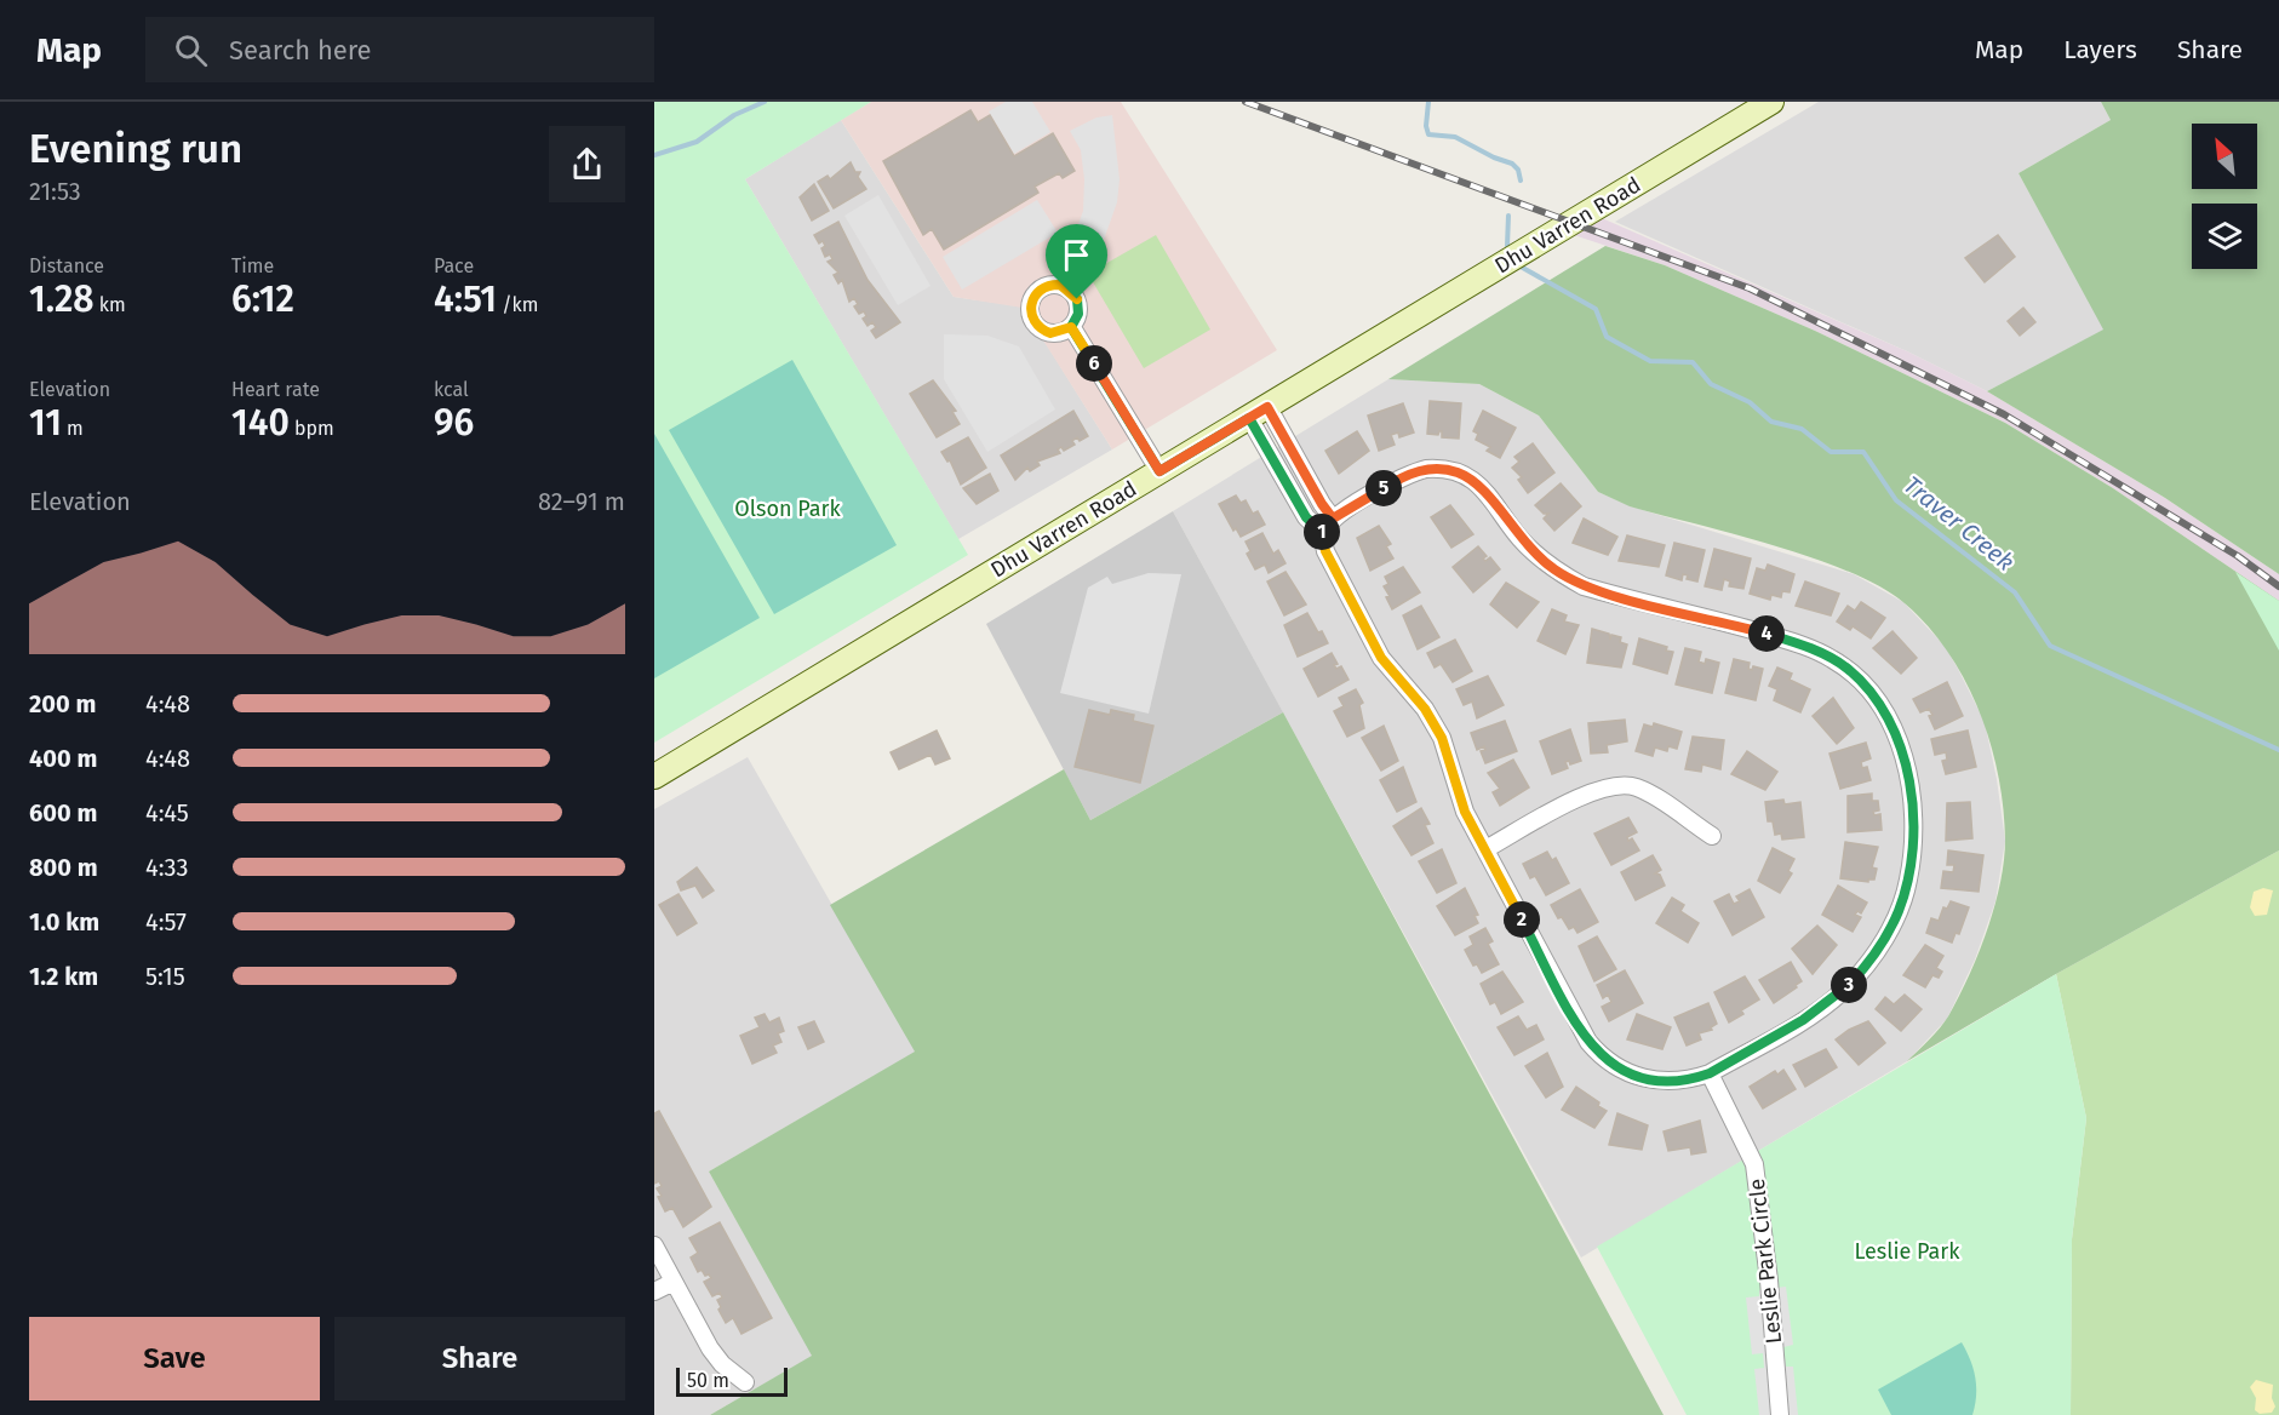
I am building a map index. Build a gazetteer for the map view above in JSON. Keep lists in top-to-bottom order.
{
  "streets": {
    "main road": ["Dhu Varren Road"],
    "street": ["Leslie Park Circle"]
  },
  "water": ["Traver Creek"],
  "parks": ["Olson Park", "Leslie Park"],
  "scale_bar": "50 m",
  "north": "top left",
  "page": {
    "header": "Map",
    "search": "Search here",
    "nav": ["Map", "Layers", "Share"],
    "heading": ["Evening run", "21:53"],
    "stats": [
      ["Distance", "1.28 km"],
      ["Time", "6:12"],
      ["Pace", "4:51 /km"],
      ["Elevation", "11 m"],
      ["Heart rate", "140 bpm"],
      ["kcal", "96"]
    ],
    "pins": [
      "6",
      "5",
      "1",
      "4",
      "2",
      "3"
    ],
    "chart": ["Elevation", "82–91 m"],
    "list": [
      {
        "name": "200 m",
        "note": "4:48"
      },
      {
        "name": "400 m",
        "note": "4:48"
      },
      {
        "name": "600 m",
        "note": "4:45"
      },
      {
        "name": "800 m",
        "note": "4:33"
      },
      {
        "name": "1.0 km",
        "note": "4:57"
      },
      {
        "name": "1.2 km",
        "note": "5:15"
      }
    ],
    "buttons": ["Save", "Share"],
    "scale": "50 m"
  }
}
